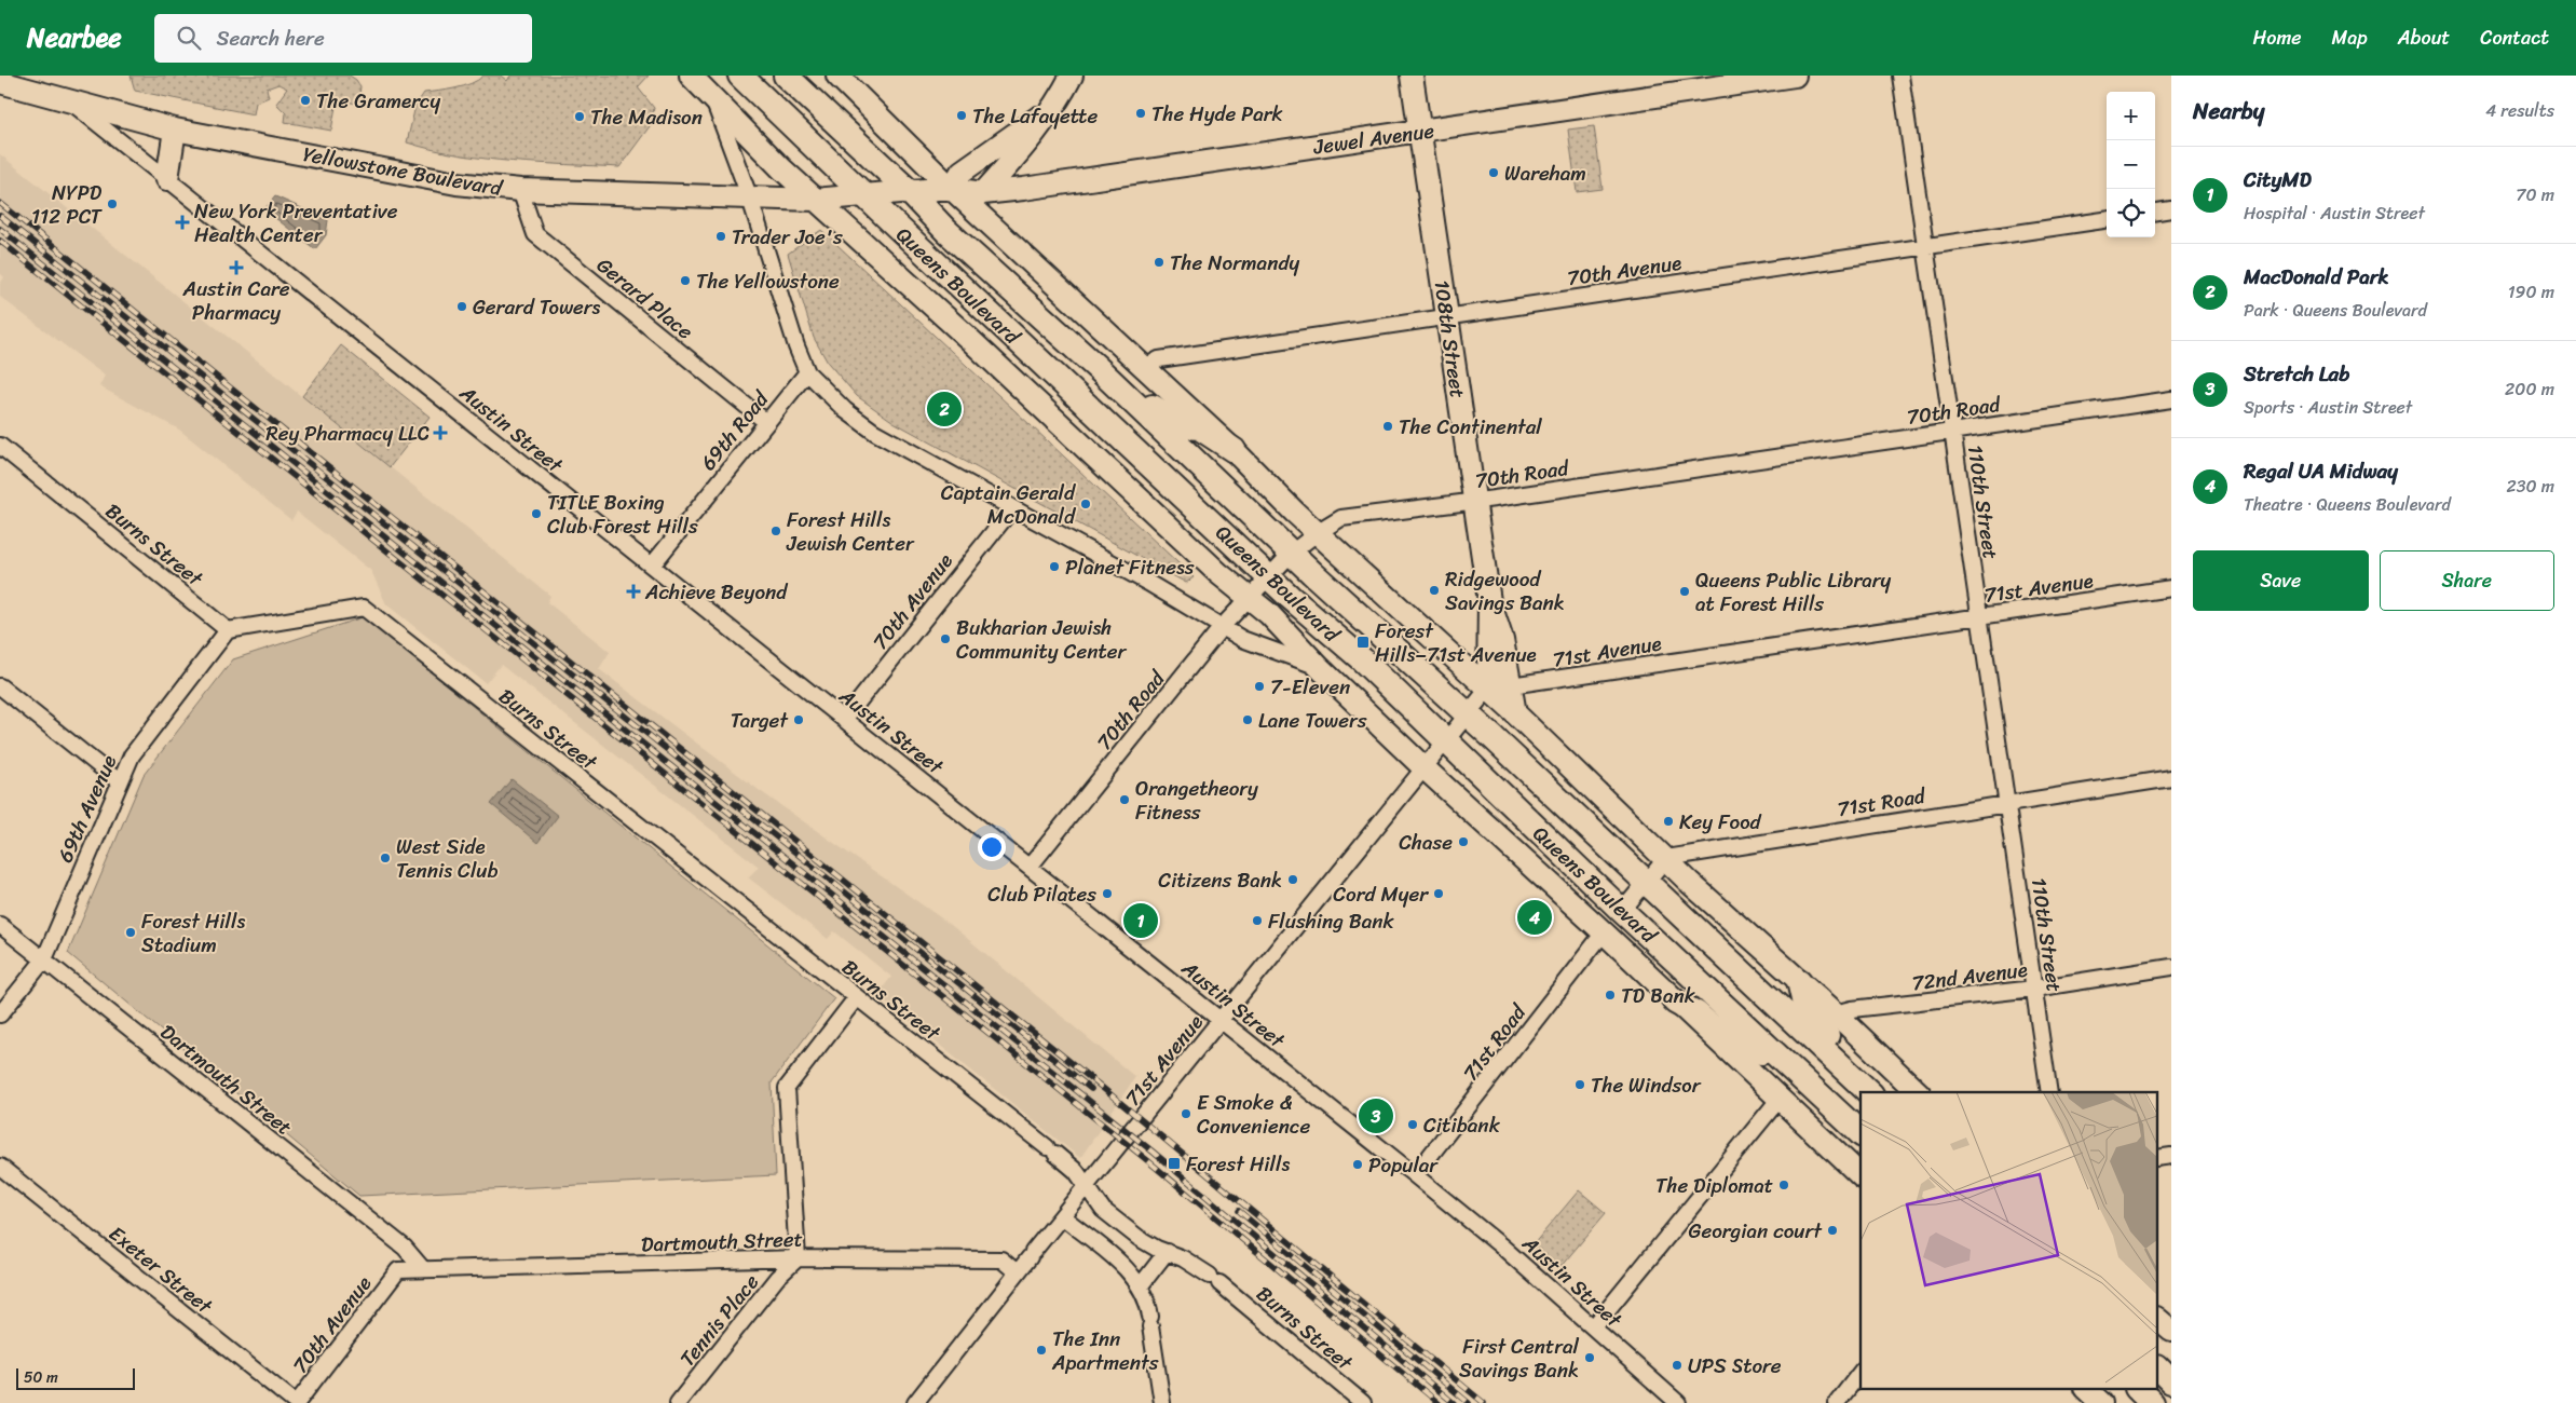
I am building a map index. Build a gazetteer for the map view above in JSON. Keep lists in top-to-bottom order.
{
  "streets": {
    "main road": ["Queens Boulevard"],
    "street": [
      "Jewel Avenue",
      "Yellowstone Boulevard",
      "70th Avenue",
      "Gerard Place",
      "108th Street",
      "70th Road",
      "Austin Street",
      "69th Road",
      "110th Street",
      "Burns Street",
      "71st Avenue",
      "71st Road",
      "69th Avenue",
      "72nd Avenue",
      "Dartmouth Street",
      "Exeter Street",
      "Tennis Place"
    ]
  },
  "crossings": [
    ["Jewel Avenue", "Yellowstone Boulevard"],
    ["Jewel Avenue", "Queens Boulevard"],
    ["Jewel Avenue", "108th Street"],
    ["Yellowstone Boulevard", "Queens Boulevard"],
    ["Yellowstone Boulevard", "Gerard Place"],
    ["Yellowstone Boulevard", "Austin Street"],
    ["70th Avenue", "Queens Boulevard"],
    ["70th Avenue", "108th Street"],
    ["70th Avenue", "Austin Street"],
    ["70th Avenue", "110th Street"],
    ["70th Avenue", "Dartmouth Street"],
    ["70th Avenue", "Exeter Street"],
    ["Queens Boulevard", "70th Road"],
    ["Queens Boulevard", "69th Road"],
    ["Queens Boulevard", "71st Avenue"],
    ["Queens Boulevard", "71st Road"],
    ["Gerard Place", "69th Road"],
    ["108th Street", "70th Road"],
    ["108th Street", "71st Avenue"],
    ["70th Road", "Austin Street"],
    ["70th Road", "110th Street"],
    ["Austin Street", "69th Road"],
    ["Austin Street", "71st Avenue"],
    ["Austin Street", "71st Road"],
    ["110th Street", "71st Avenue"],
    ["110th Street", "71st Road"],
    ["110th Street", "72nd Avenue"],
    ["Burns Street", "71st Avenue"],
    ["Burns Street", "69th Avenue"],
    ["71st Avenue", "Dartmouth Street"],
    ["69th Avenue", "Dartmouth Street"],
    ["Dartmouth Street", "Tennis Place"]
  ],
  "places": {
    "other": [
      "The Gramercy",
      "The Hyde Park",
      "The Lafayette",
      "The Madison",
      "Wareham",
      "NYPD 112 PCT",
      "Trader Joe's",
      "The Normandy",
      "The Yellowstone",
      "Gerard Towers",
      "The Continental",
      "Captain Gerald McDonald",
      "TITLE Boxing Club Forest Hills",
      "Forest Hills Jewish Center",
      "Planet Fitness",
      "Ridgewood Savings Bank",
      "Queens Public Library at Forest Hills",
      "Bukharian Jewish Community Center",
      "7-Eleven",
      "Target",
      "Lane Towers",
      "Orangetheory Fitness",
      "Key Food",
      "Chase",
      "West Side Tennis Club",
      "Citizens Bank",
      "Club Pilates",
      "Cord Myer",
      "Flushing Bank",
      "Forest Hills Stadium",
      "TD Bank",
      "The Windsor",
      "E Smoke & Convenience",
      "Citibank",
      "Popular",
      "The Diplomat",
      "Georgian court",
      "The Inn Apartments",
      "First Central Savings Bank",
      "UPS Store"
    ],
    "health": [
      "New York Preventative Health Center",
      "Austin Care Pharmacy",
      "Rey Pharmacy LLC",
      "Achieve Beyond"
    ],
    "transit": ["Forest Hills–71st Avenue", "Forest Hills"]
  },
  "scale_bar": "50 m",
  "page": {
    "header": "Nearbee",
    "search": "Search here",
    "nav": [
      "Home",
      "Map",
      "About",
      "Contact"
    ],
    "heading": ["Nearby", "4 results"],
    "map_buttons": ["+", "−"],
    "list": [
      {
        "mark": "1",
        "name": "CityMD",
        "note": "Hospital · Austin Street",
        "value": "70 m"
      },
      {
        "mark": "2",
        "name": "MacDonald Park",
        "note": "Park · Queens Boulevard",
        "value": "190 m"
      },
      {
        "mark": "3",
        "name": "Stretch Lab",
        "note": "Sports · Austin Street",
        "value": "200 m"
      },
      {
        "mark": "4",
        "name": "Regal UA Midway",
        "note": "Theatre · Queens Boulevard",
        "value": "230 m"
      }
    ],
    "pins": [
      "2",
      "4",
      "1",
      "3"
    ],
    "buttons": ["Save", "Share"],
    "scale": "50 m"
  }
}
